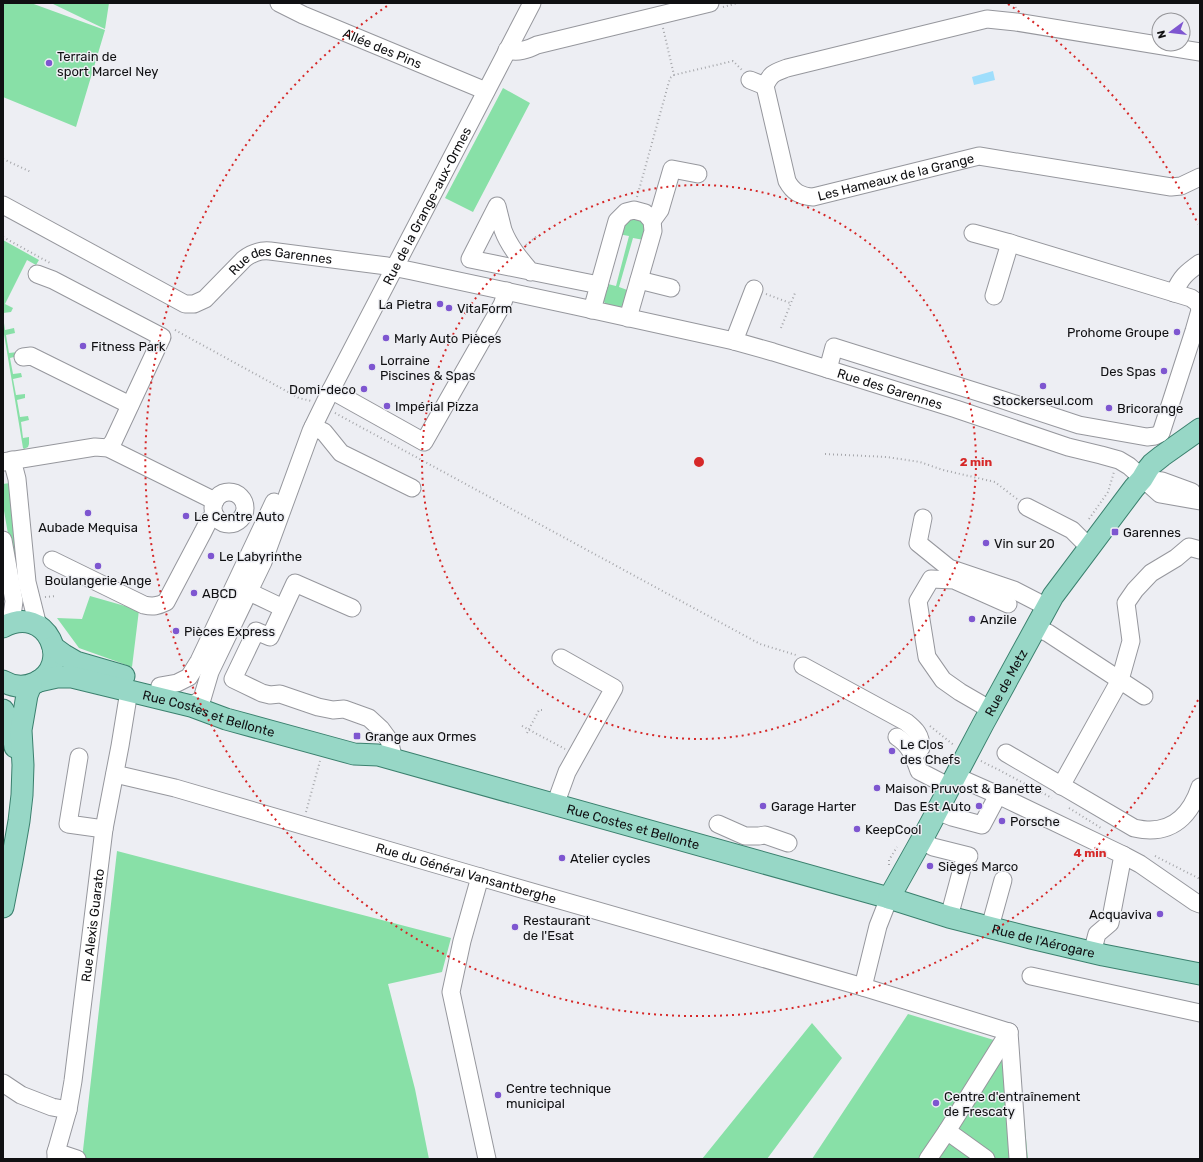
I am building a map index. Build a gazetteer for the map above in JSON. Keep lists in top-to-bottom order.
{
  "streets": {
    "main road": ["Rue de Metz", "Rue Costes et Bellonte", "Rue de l'Aérogare"],
    "street": [
      "Allée des Pins",
      "Les Hameaux de la Grange",
      "Rue de la Grange-aux-Ormes",
      "Rue des Garennes",
      "Rue du Général Vansantberghe",
      "Rue Alexis Guarato"
    ]
  },
  "crossings": [
    ["Allée des Pins", "Rue de la Grange-aux-Ormes"],
    ["Rue de la Grange-aux-Ormes", "Rue des Garennes"],
    ["Rue de la Grange-aux-Ormes", "Rue Costes et Bellonte"],
    ["Rue des Garennes", "Rue de Metz"],
    ["Rue de Metz", "Rue Costes et Bellonte"],
    ["Rue de Metz", "Rue de l'Aérogare"],
    ["Rue Costes et Bellonte", "Rue Alexis Guarato"],
    ["Rue Costes et Bellonte", "Rue de l'Aérogare"],
    ["Rue du Général Vansantberghe", "Rue Alexis Guarato"]
  ],
  "places": {
    "other": [
      "Terrain de sport Marcel Ney",
      "La Pietra",
      "VitaForm",
      "Prohome Groupe",
      "Marly Auto Pièces",
      "Fitness Park",
      "Lorraine Piscines & Spas",
      "Des Spas",
      "Stockerseul.com",
      "Domi-deco",
      "Impérial Pizza",
      "Bricorange",
      "Aubade Mequisa",
      "Le Centre Auto",
      "Vin sur 20",
      "Le Labyrinthe",
      "Boulangerie Ange",
      "ABCD",
      "Anzile",
      "Pièces Express",
      "Le Clos des Chefs",
      "Maison Pruvost & Banette",
      "Garage Harter",
      "Das Est Auto",
      "Porsche",
      "KeepCool",
      "Atelier cycles",
      "Sièges Marco",
      "Acquaviva",
      "Restaurant de l'Esat",
      "Centre technique municipal",
      "Centre d'entraînement de Frescaty"
    ],
    "transit": ["Garennes", "Grange aux Ormes"]
  },
  "north": "left",
  "rings": ["2 min", "4 min"]
}
